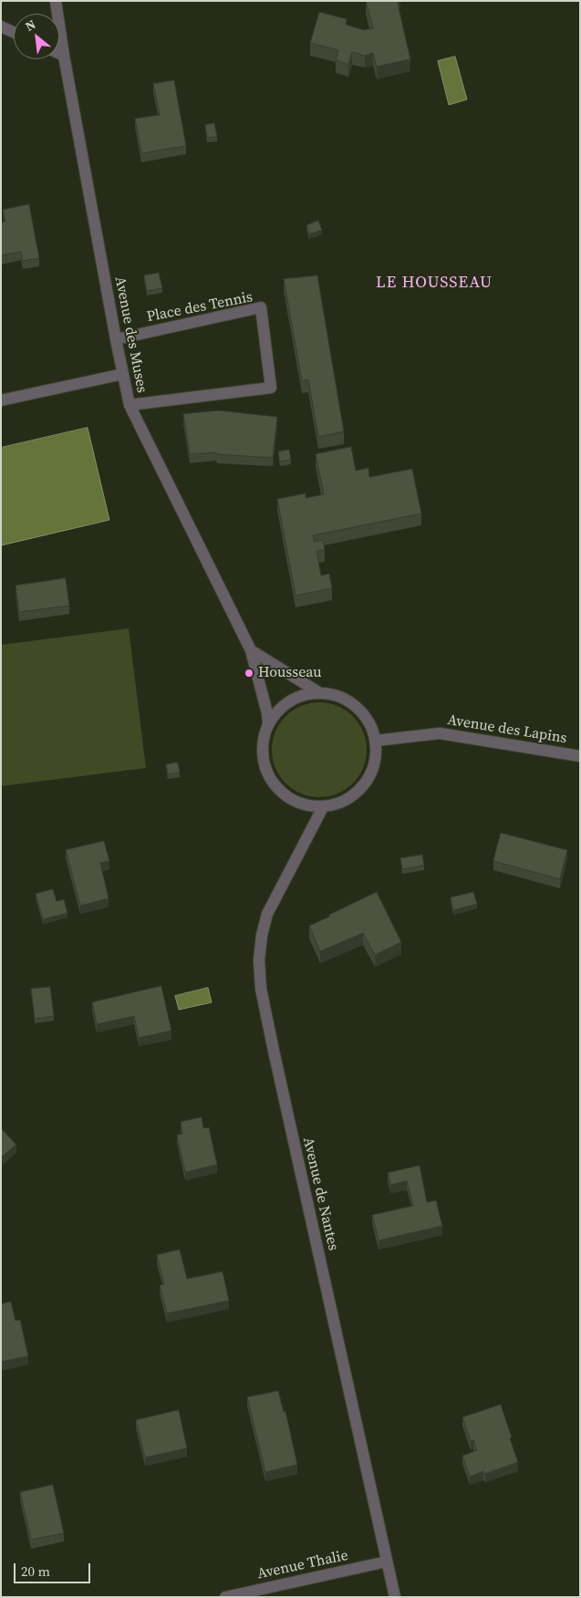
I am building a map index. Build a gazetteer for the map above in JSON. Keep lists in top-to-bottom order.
{
  "streets": {
    "street": [
      "Place des Tennis",
      "Avenue des Muses",
      "Avenue des Lapins",
      "Avenue de Nantes",
      "Avenue Thalie"
    ]
  },
  "crossings": [
    ["Place des Tennis", "Avenue des Muses"],
    ["Avenue des Muses", "Avenue des Lapins"],
    ["Avenue des Muses", "Avenue de Nantes"],
    ["Avenue des Lapins", "Avenue de Nantes"],
    ["Avenue de Nantes", "Avenue Thalie"]
  ],
  "districts": ["LE HOUSSEAU"],
  "places": ["Housseau"],
  "scale_bar": "20 m",
  "north": "top left"
}
